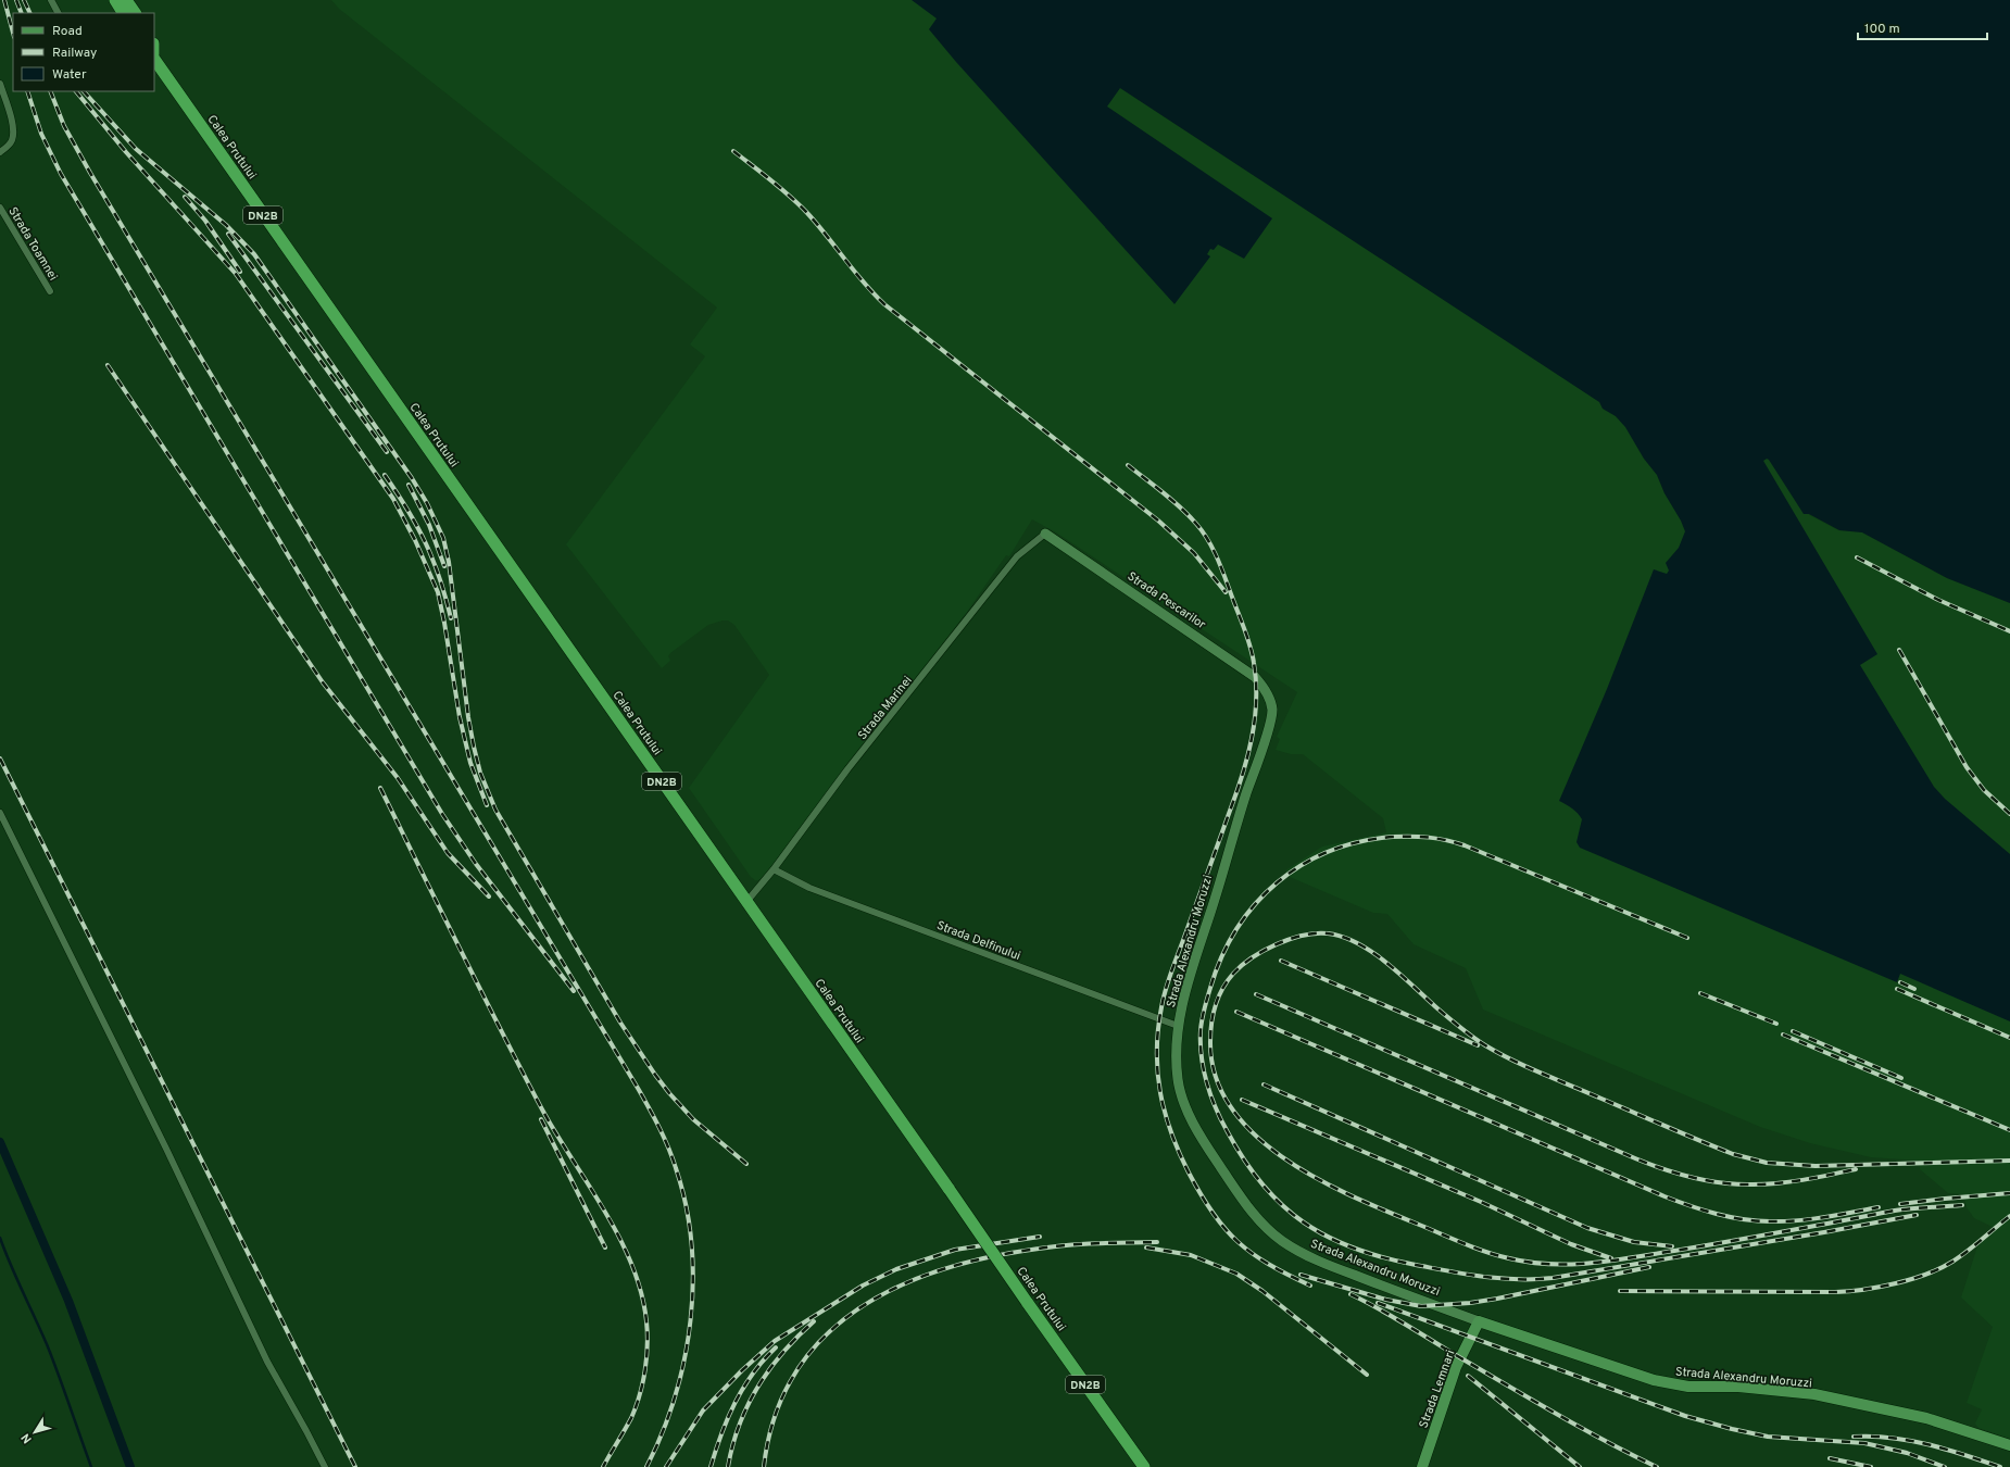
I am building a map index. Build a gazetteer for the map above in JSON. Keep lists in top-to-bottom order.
{
  "streets": {
    "highway": ["Calea Prutului", "DN2B"],
    "main road": ["Strada Alexandru Moruzzi", "Strada Lemnari"],
    "street": [
      "Strada Toamnei",
      "Strada Pescarilor",
      "Strada Marinei",
      "Strada Delfinului"
    ]
  },
  "crossings": [
    ["Calea Prutului", "Strada Marinei"],
    ["Strada Pescarilor", "Strada Marinei"],
    ["Strada Pescarilor", "Strada Alexandru Moruzzi"],
    ["Strada Marinei", "Strada Delfinului"],
    ["Strada Delfinului", "Strada Alexandru Moruzzi"],
    ["Strada Alexandru Moruzzi", "Strada Lemnari"]
  ],
  "legend": ["Road", "Railway", "Water"],
  "scale_bar": "100 m",
  "north": "bottom left"
}
